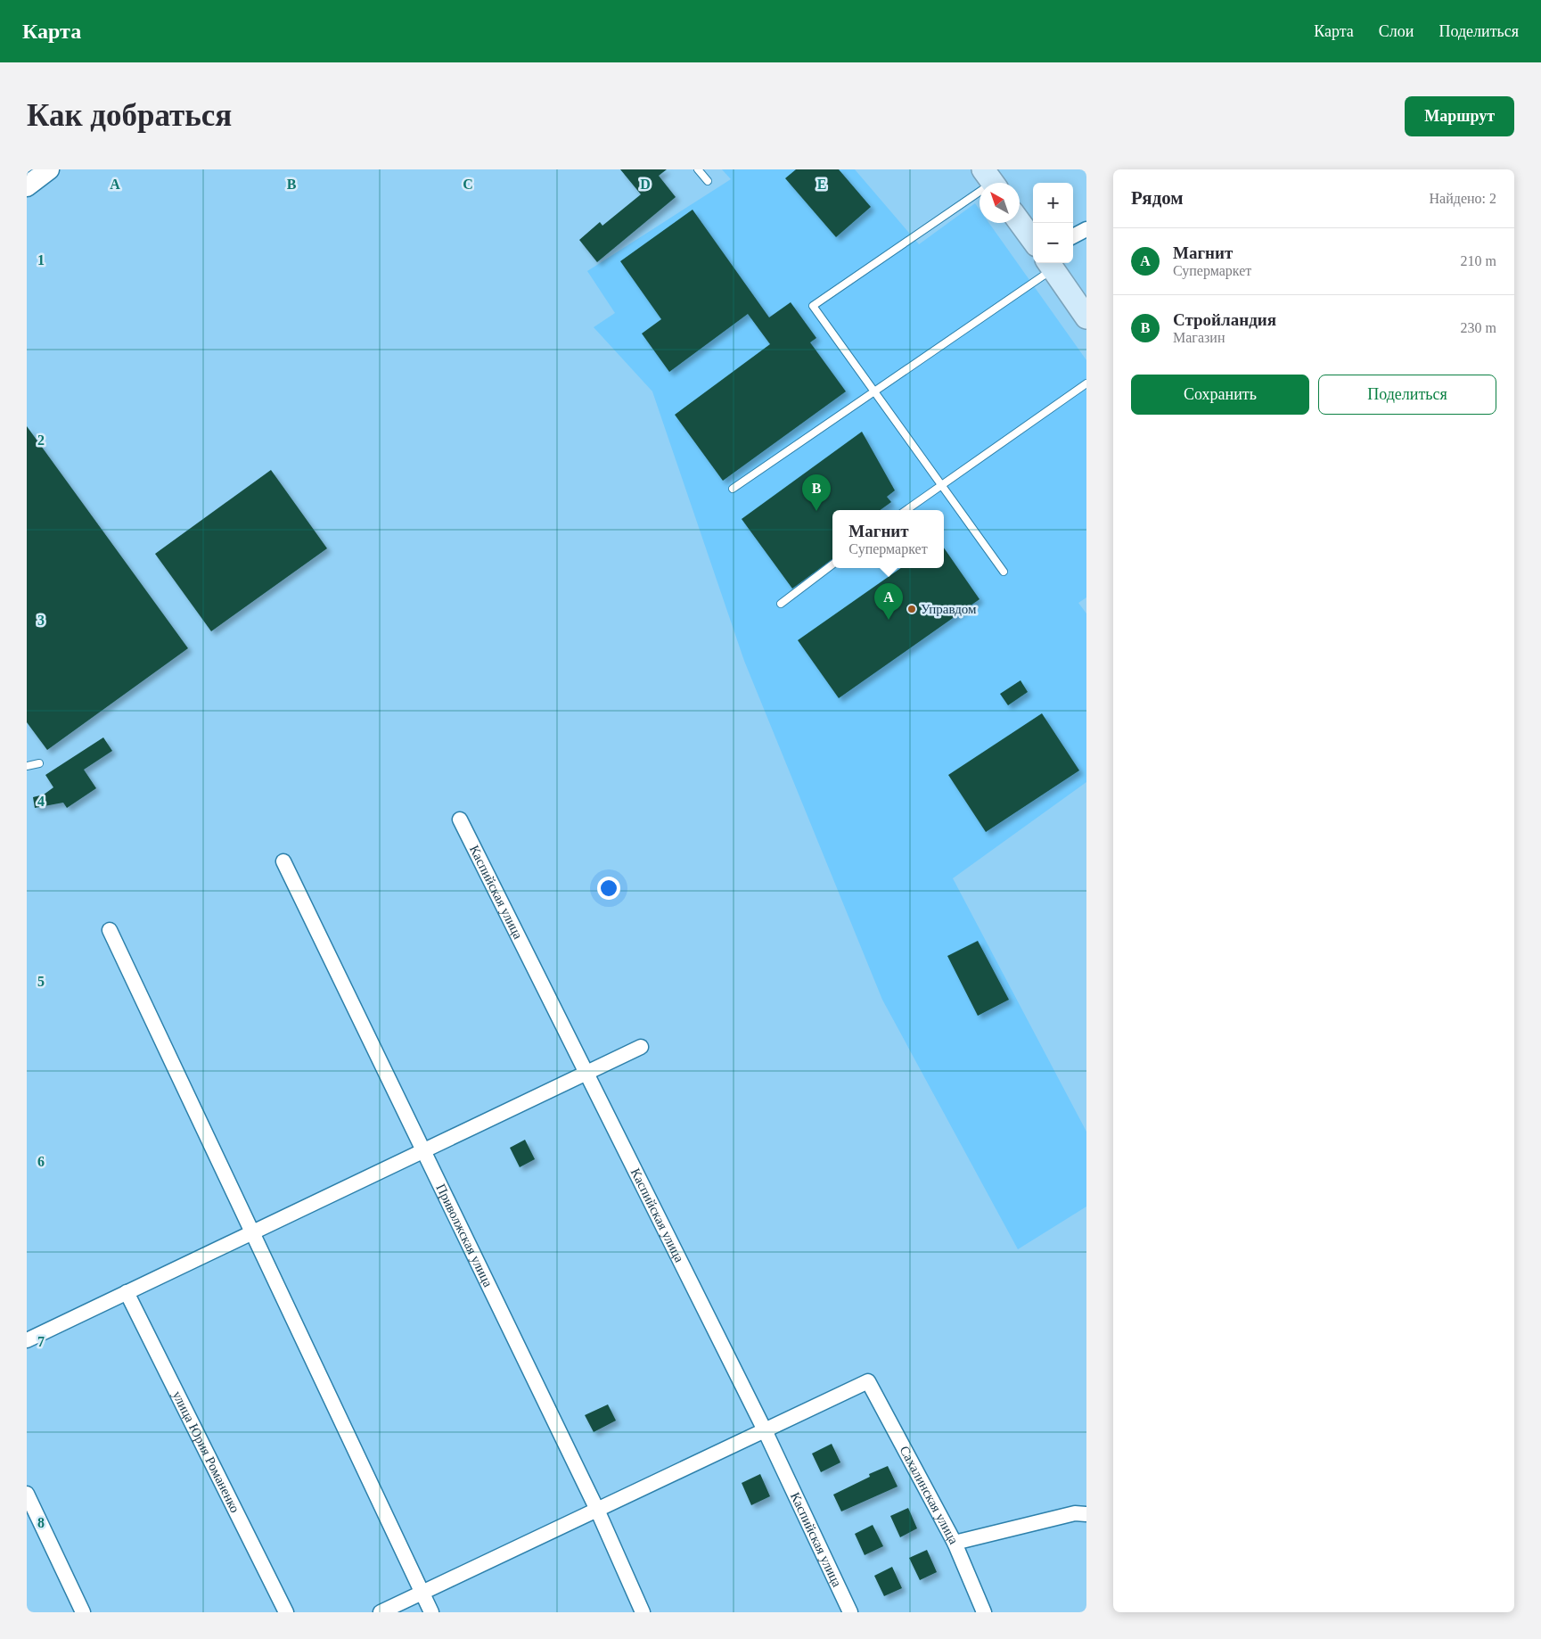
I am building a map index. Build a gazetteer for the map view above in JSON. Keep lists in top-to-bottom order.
{
  "streets": {
    "street": [
      "Каспийская улица",
      "Приволжская улица",
      "улица Юрия Романенко",
      "Сахалинская улица"
    ]
  },
  "crossings": [
    ["Каспийская улица", "Сахалинская улица"]
  ],
  "places": ["Управдом"],
  "north": "top left",
  "page": {
    "header": "Карта",
    "nav": ["Карта", "Слои", "Поделиться"],
    "buttons": [
      "Маршрут",
      ["Сохранить", "Поделиться"]
    ],
    "title": "Как добраться",
    "heading": ["Рядом", "Найдено: 2"],
    "map_buttons": ["+", "−"],
    "list": [
      {
        "mark": "A",
        "name": "Магнит",
        "note": "Супермаркет",
        "value": "210 m"
      },
      {
        "mark": "B",
        "name": "Стройландия",
        "note": "Магазин",
        "value": "230 m"
      }
    ],
    "pins": ["B", "A"],
    "popup": ["Магнит", "Супермаркет"]
  },
  "grid": {
    "columns": [
      "A",
      "B",
      "C",
      "D",
      "E"
    ],
    "rows": [
      "1",
      "2",
      "3",
      "4",
      "5",
      "6",
      "7",
      "8"
    ]
  }
}
